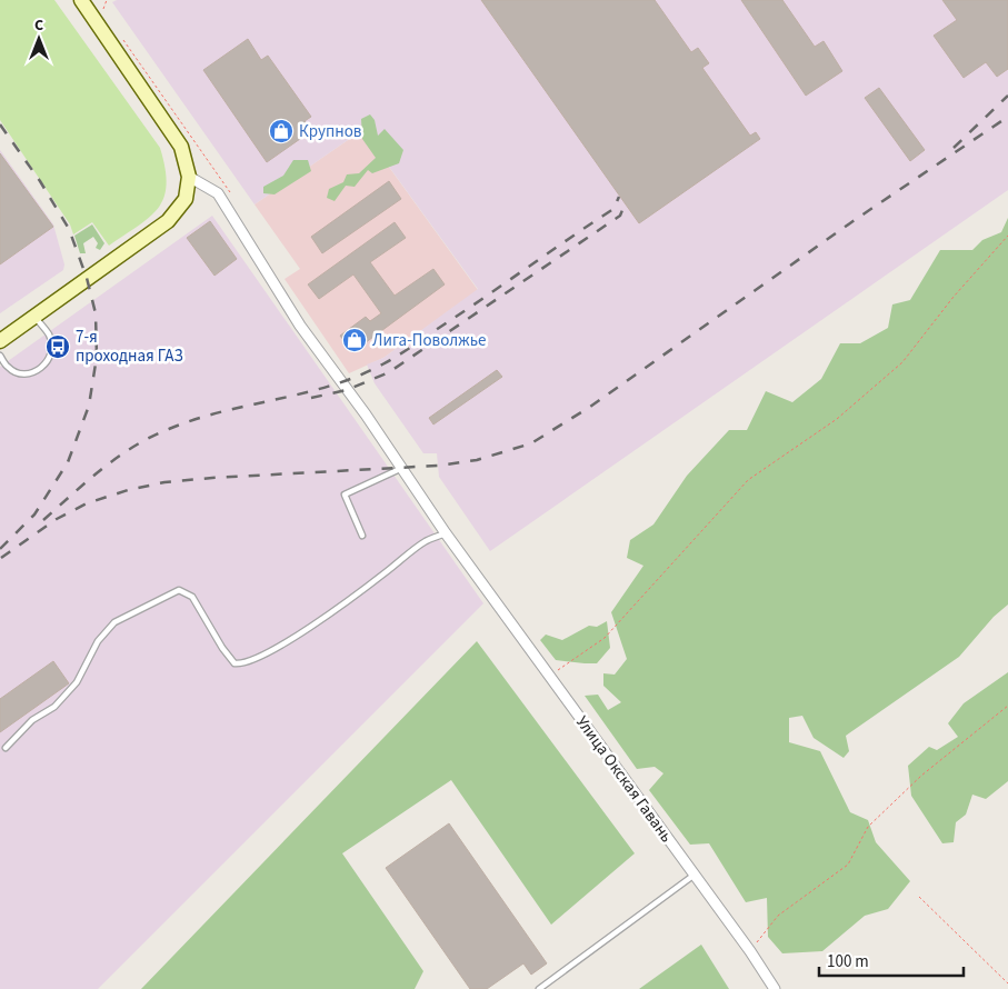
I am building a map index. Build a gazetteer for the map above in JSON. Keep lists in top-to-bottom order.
{
  "streets": {
    "street": ["Улица Окская Гавань"]
  },
  "places": {
    "shop": ["Крупнов", "Лига-Поволжье"],
    "bus stop": ["7-я проходная ГАЗ"]
  },
  "scale_bar": "100 m",
  "north": "top"
}
